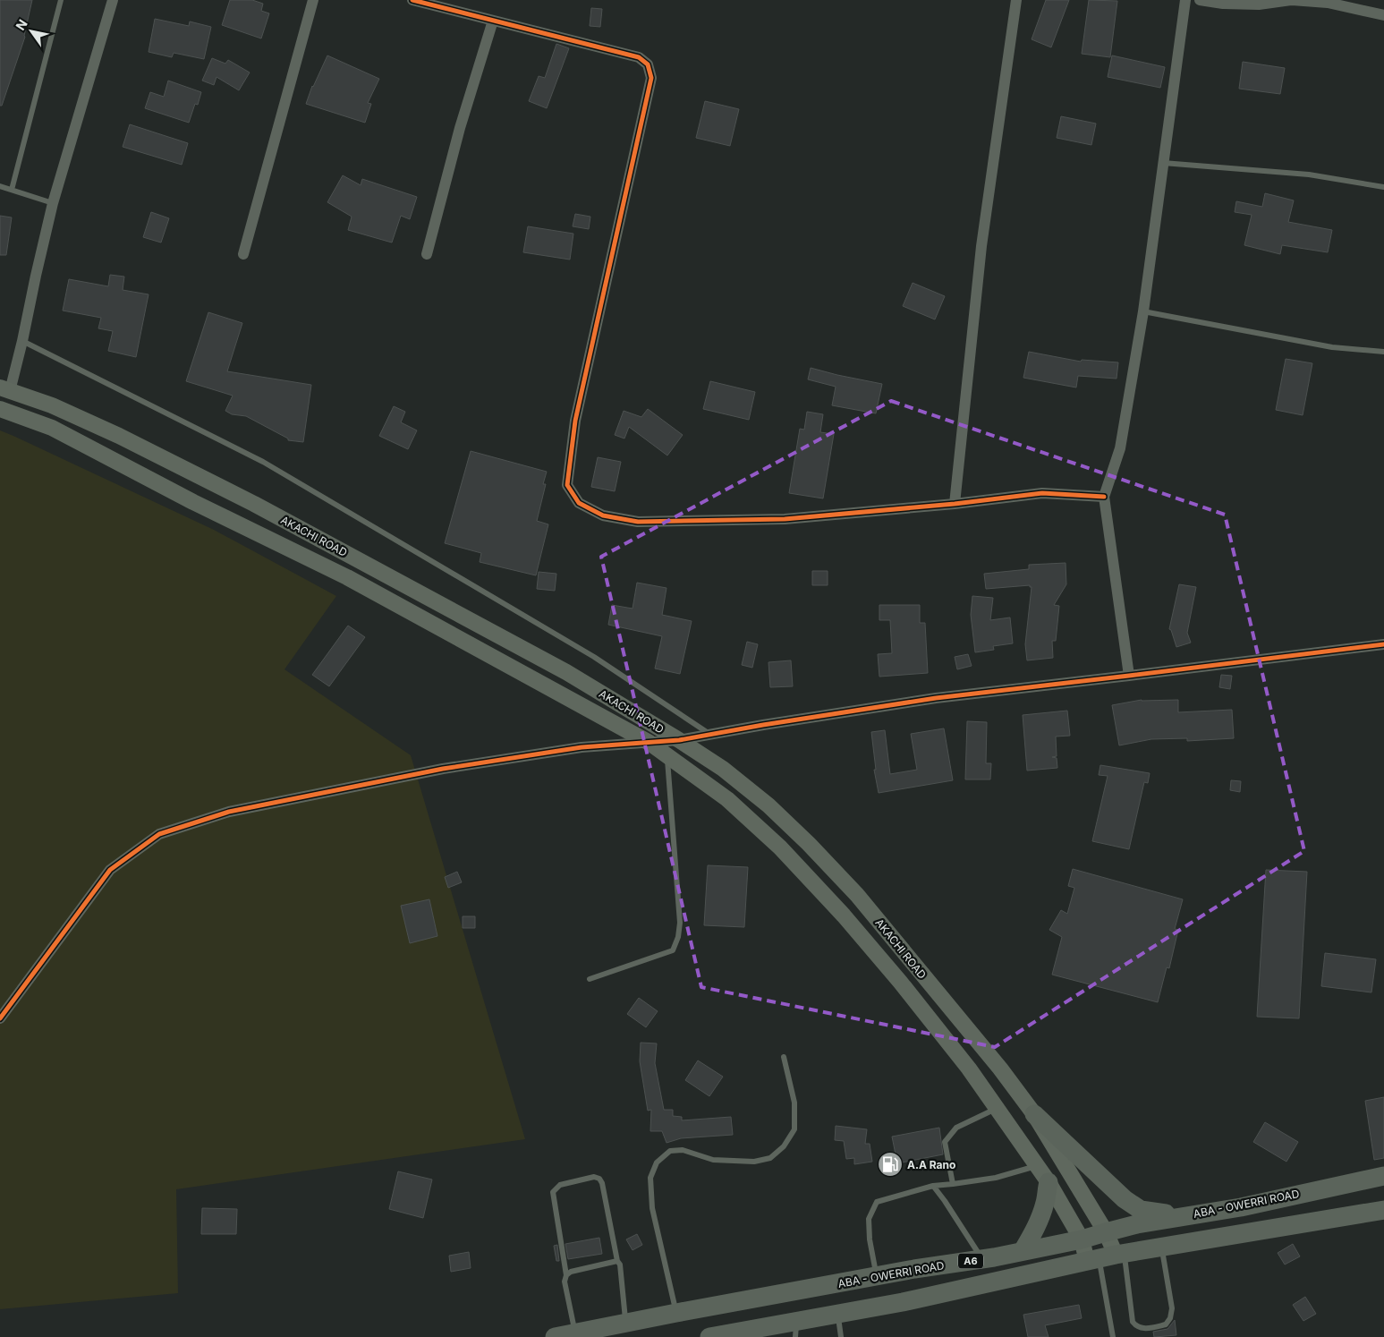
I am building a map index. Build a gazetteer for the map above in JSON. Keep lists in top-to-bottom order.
{
  "streets": {
    "highway": ["ABA - OWERRI ROAD", "A6"],
    "main road": ["AKACHI ROAD"]
  },
  "crossings": [
    ["AKACHI ROAD", "ABA - OWERRI ROAD"],
    ["AKACHI ROAD", "A6"]
  ],
  "places": {
    "fuel station": ["A.A Rano"]
  },
  "north": "top left"
}
